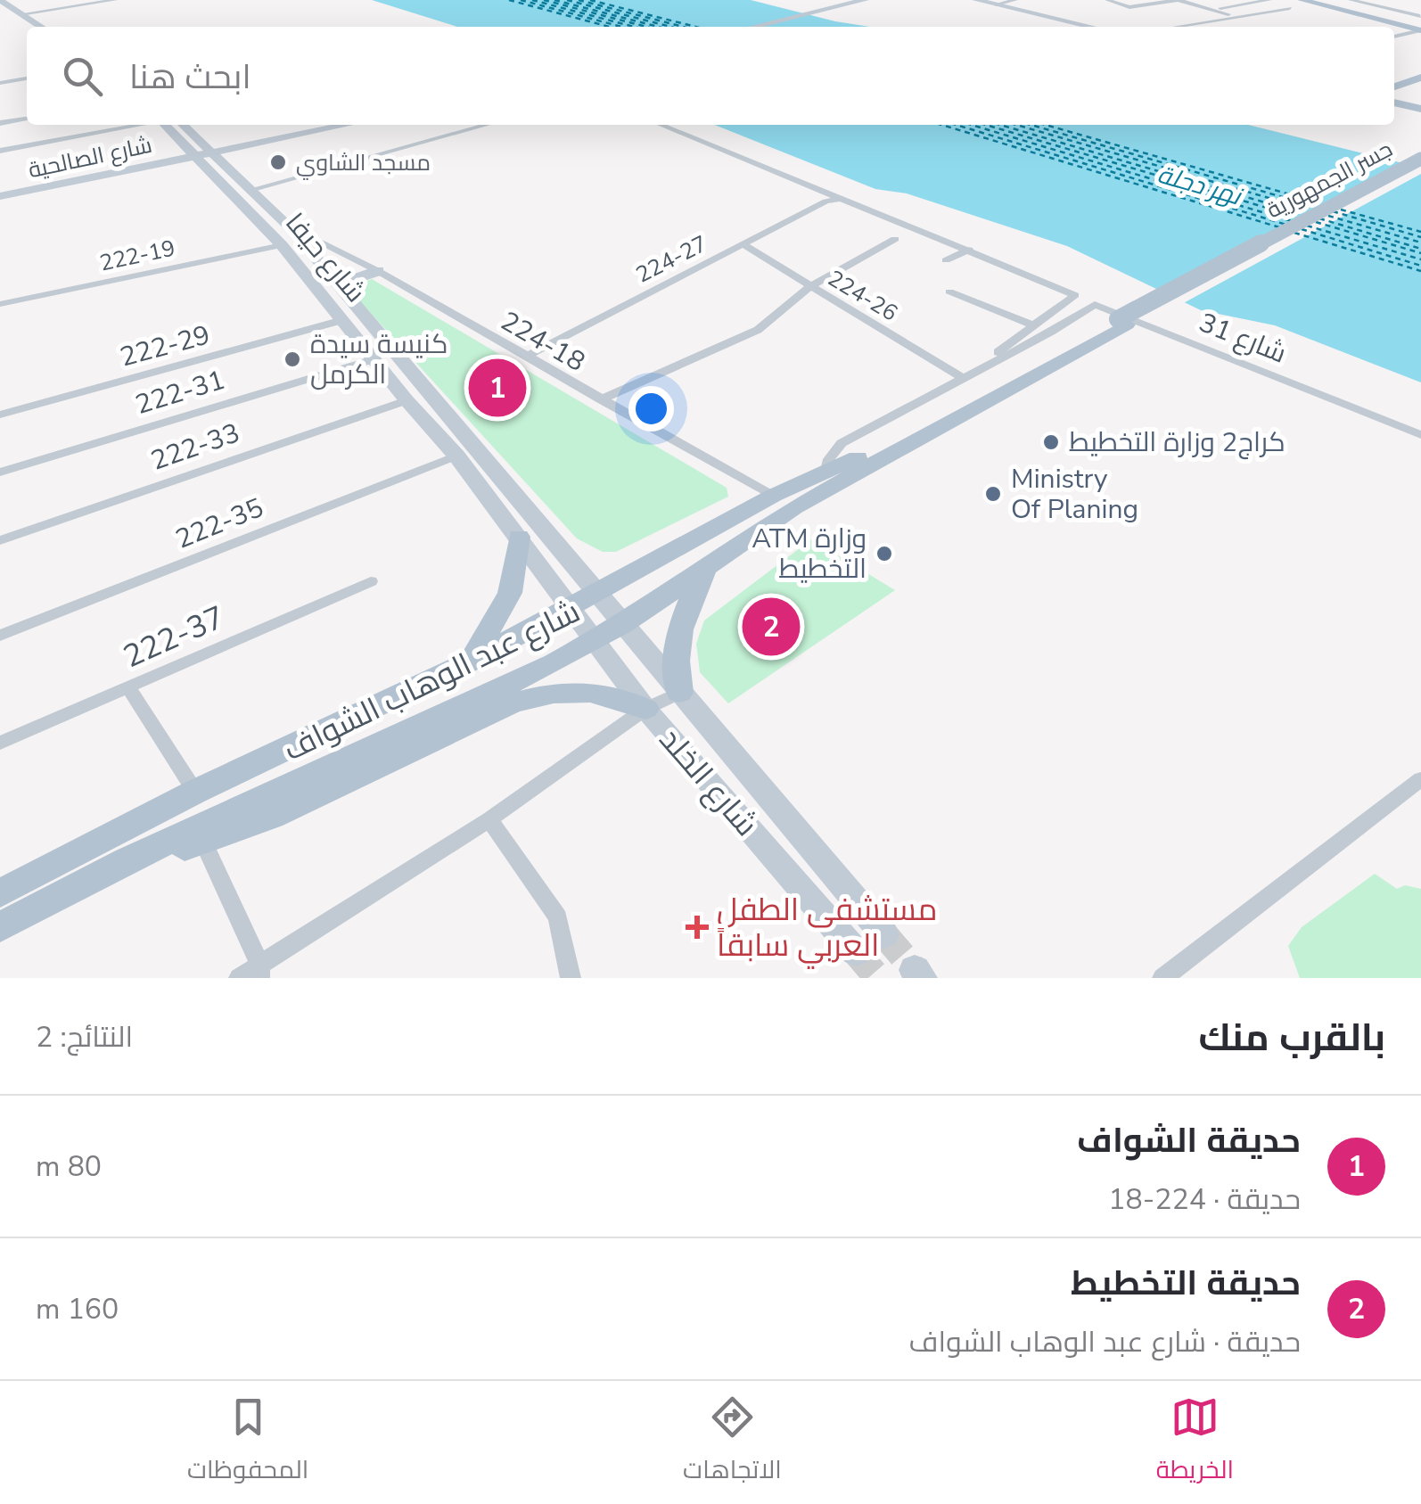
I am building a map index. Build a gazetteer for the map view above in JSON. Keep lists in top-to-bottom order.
{
  "streets": {
    "main road": [
      "شارع الصالحية",
      "جسر الجمهورية",
      "شارع حيفا",
      "شارع عبد الوهاب الشواف",
      "شارع الخلد"
    ],
    "street": [
      "222-19",
      "224-27",
      "224-26",
      "شارع 31",
      "224-18",
      "222-29",
      "222-31",
      "222-33",
      "222-35",
      "222-37"
    ]
  },
  "crossings": [
    ["شارع الصالحية", "شارع حيفا"],
    ["جسر الجمهورية", "شارع عبد الوهاب الشواف"],
    ["222-19", "شارع حيفا"],
    ["شارع حيفا", "224-18"],
    ["شارع حيفا", "222-29"],
    ["شارع حيفا", "222-31"],
    ["شارع حيفا", "222-33"],
    ["شارع حيفا", "222-35"],
    ["شارع حيفا", "شارع عبد الوهاب الشواف"],
    ["شارع حيفا", "شارع الخلد"],
    ["224-27", "224-26"],
    ["224-27", "224-18"],
    ["224-26", "شارع 31"],
    ["224-18", "شارع عبد الوهاب الشواف"],
    ["شارع عبد الوهاب الشواف", "شارع الخلد"]
  ],
  "water": ["نهر دجلة"],
  "places": {
    "other": [
      "مسجد الشاوي",
      "كنيسة سيدة الكرمل",
      "كراج2 وزارة التخطيط",
      "Ministry Of Planing",
      "ATM وزارة التخطيط"
    ],
    "health": ["مستشفى الطفل العربي سابقاً"]
  },
  "page": {
    "search": "ابحث هنا",
    "pins": ["1", "2"],
    "heading": ["بالقرب منك", "النتائج: 2"],
    "list": [
      {
        "mark": "1",
        "name": "حديقة الشواف",
        "note": "حديقة · 224-18",
        "value": "80 m"
      },
      {
        "mark": "2",
        "name": "حديقة التخطيط",
        "note": "حديقة · شارع عبد الوهاب الشواف",
        "value": "160 m"
      }
    ],
    "nav": ["الخريطة", "الاتجاهات", "المحفوظات"]
  }
}
